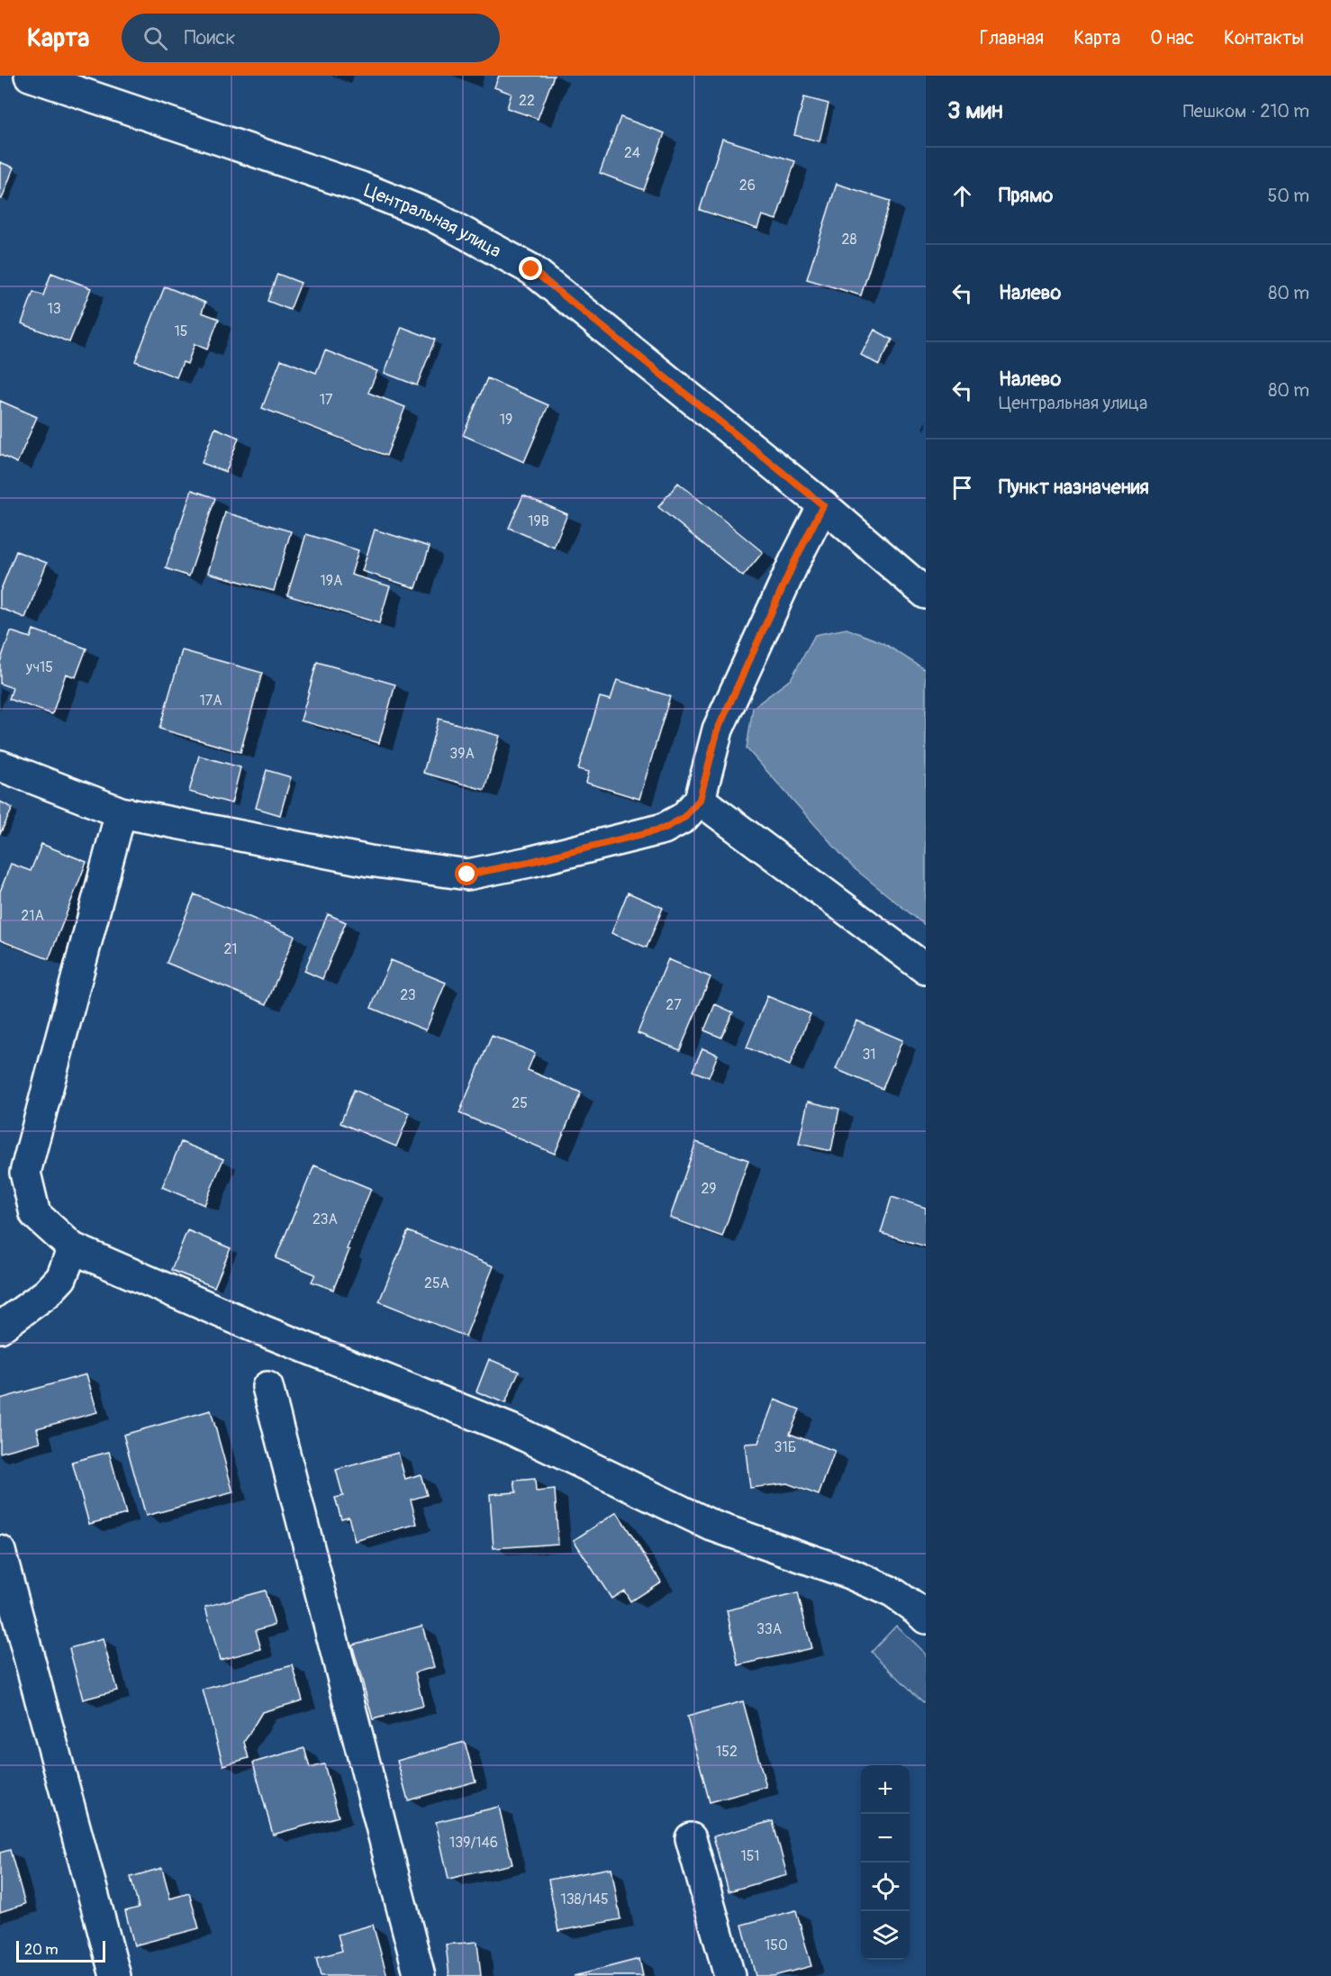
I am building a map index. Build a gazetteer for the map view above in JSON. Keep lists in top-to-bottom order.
{
  "streets": {
    "street": ["Центральная улица"]
  },
  "house_numbers": [
    "22",
    "24",
    "26",
    "28",
    "13",
    "15",
    "17",
    "19",
    "19В",
    "19А",
    "уч15",
    "17А",
    "39А",
    "21А",
    "21",
    "23",
    "27",
    "31",
    "25",
    "29",
    "23А",
    "25А",
    "31Б",
    "33А",
    "152",
    "139/146",
    "151",
    "138/145",
    "150"
  ],
  "scale_bar": "20 m",
  "page": {
    "header": "Карта",
    "search": "Поиск",
    "nav": [
      "Главная",
      "Карта",
      "О нас",
      "Контакты"
    ],
    "heading": ["3 мин", "Пешком · 210 m"],
    "list": [
      ["Прямо", "50 m"],
      ["Налево", "80 m"],
      ["Налево", "Центральная улица", "80 m"],
      "Пункт назначения"
    ],
    "map_buttons": ["+", "−"],
    "scale": "20 m"
  }
}
